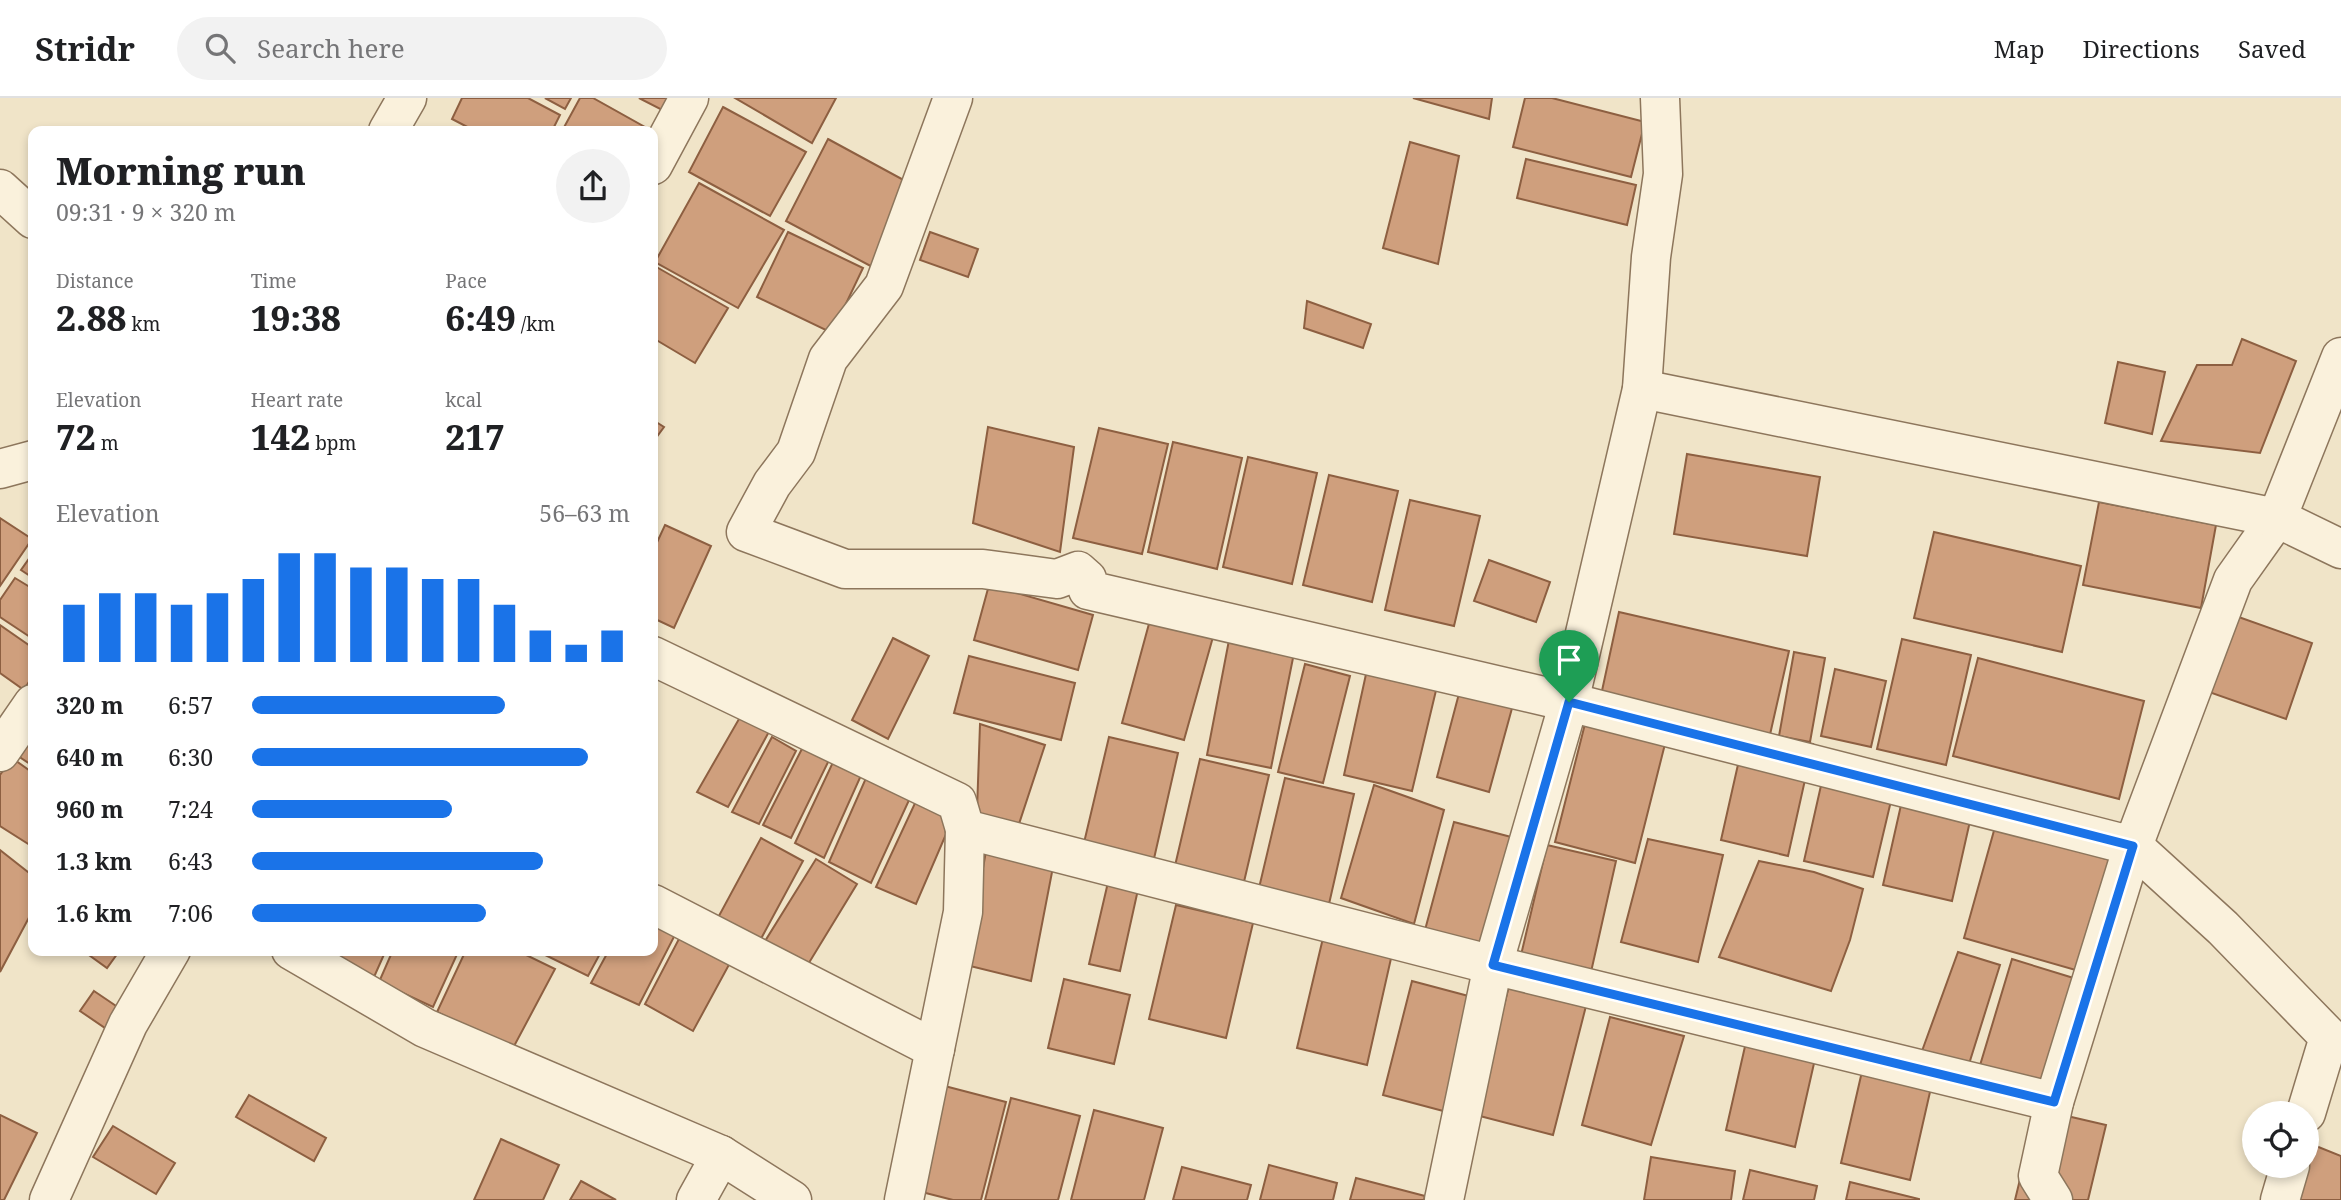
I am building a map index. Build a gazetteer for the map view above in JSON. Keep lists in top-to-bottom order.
{
  "page": {
    "header": "Stridr",
    "search": "Search here",
    "nav": ["Map", "Directions", "Saved"],
    "heading": ["Morning run", "09:31 · 9 × 320 m"],
    "stats": [
      ["Distance", "2.88 km"],
      ["Time", "19:38"],
      ["Pace", "6:49 /km"],
      ["Elevation", "72 m"],
      ["Heart rate", "142 bpm"],
      ["kcal", "217"]
    ],
    "chart": ["Elevation", "56–63 m"],
    "list": [
      {
        "name": "320 m",
        "note": "6:57"
      },
      {
        "name": "640 m",
        "note": "6:30"
      },
      {
        "name": "960 m",
        "note": "7:24"
      },
      {
        "name": "1.3 km",
        "note": "6:43"
      },
      {
        "name": "1.6 km",
        "note": "7:06"
      }
    ]
  }
}
